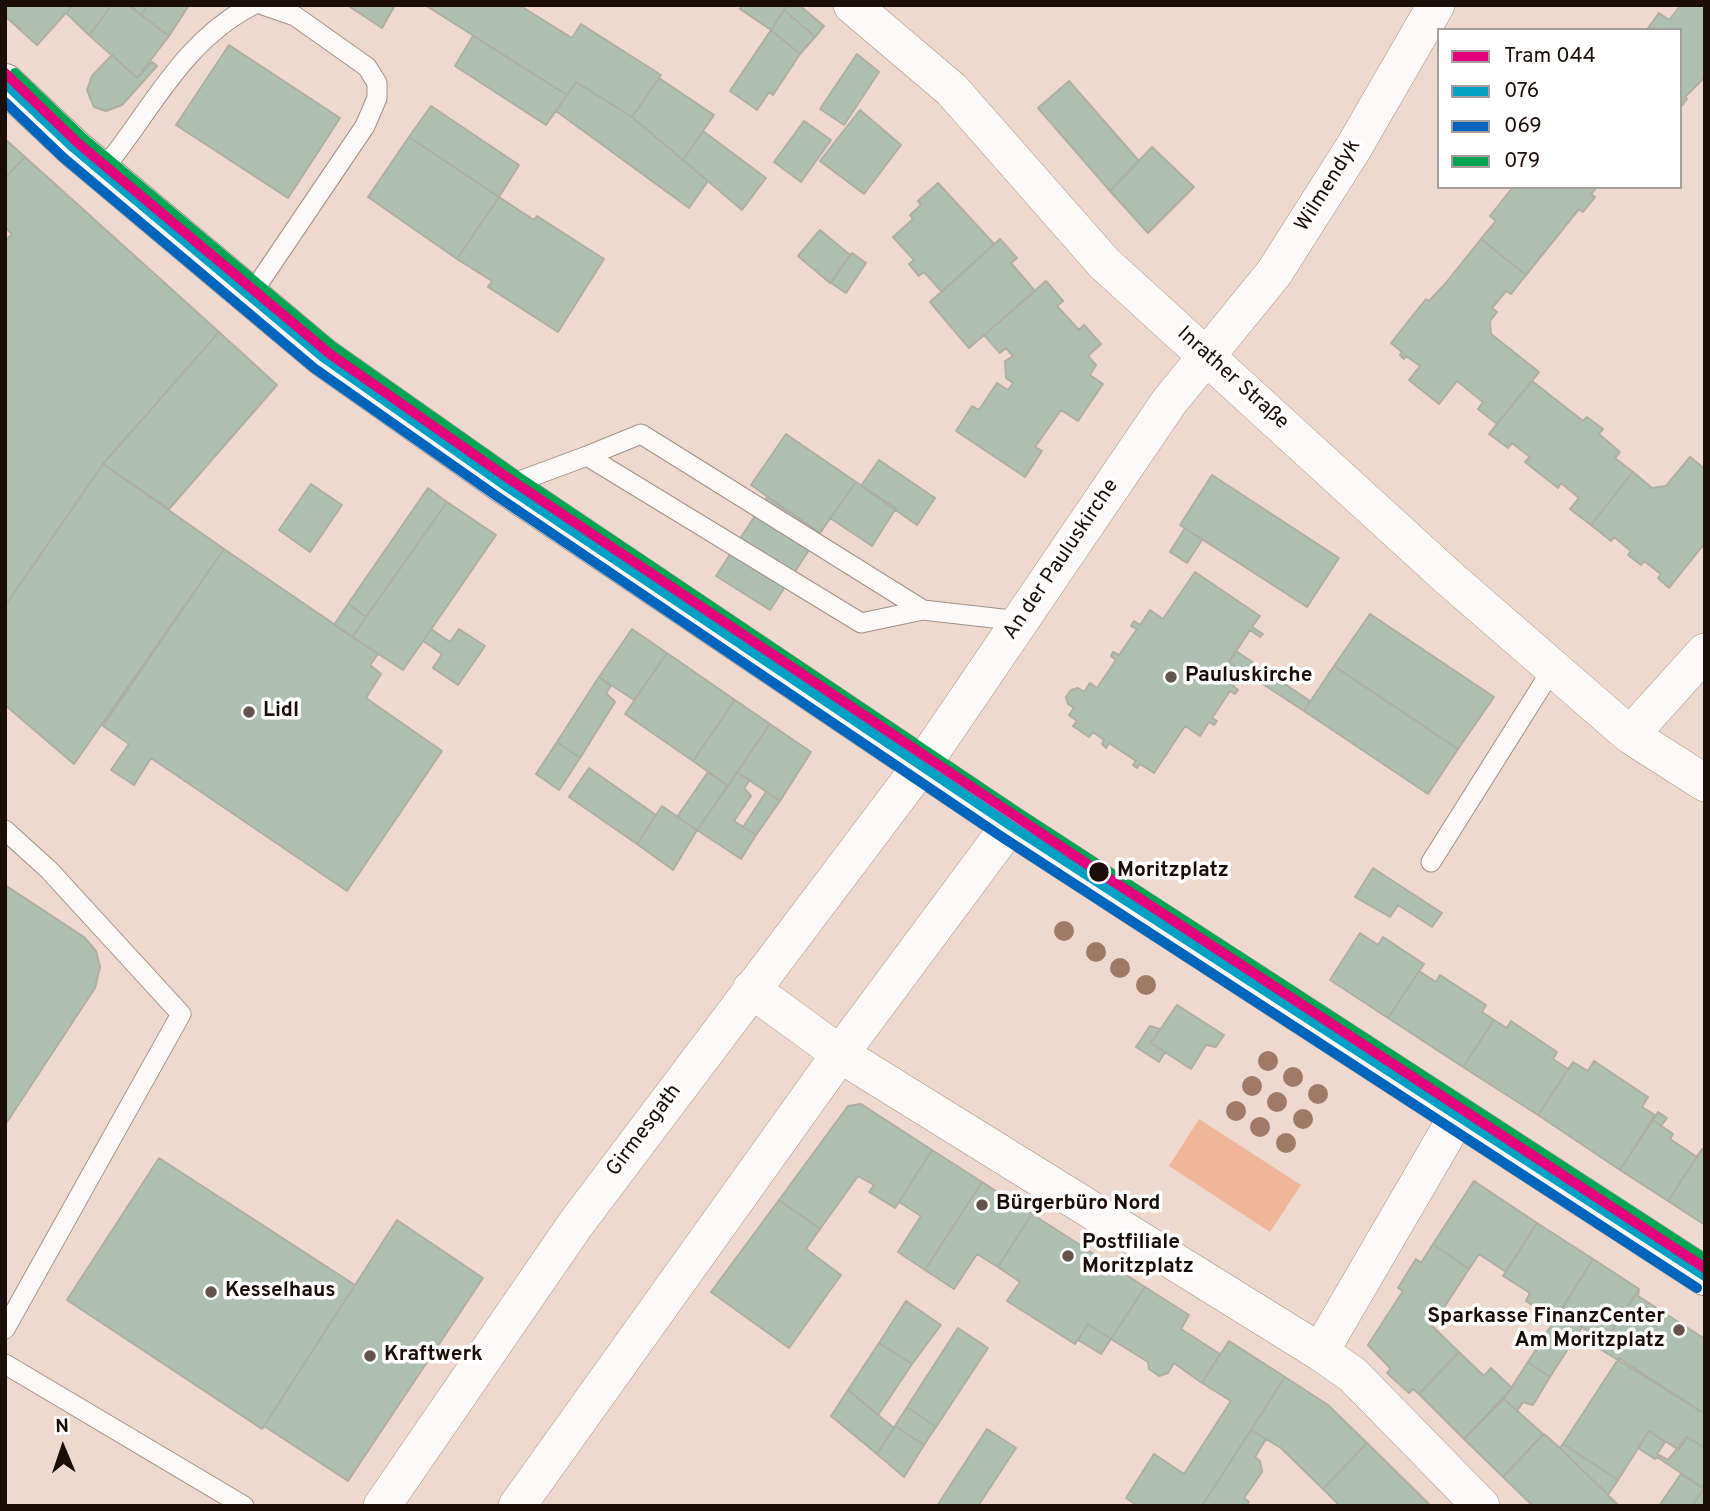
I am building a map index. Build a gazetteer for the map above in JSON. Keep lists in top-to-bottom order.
{
  "streets": {
    "street": [
      "Wilmendyk",
      "Inrather Straße",
      "An der Pauluskirche",
      "Girmesgath"
    ]
  },
  "crossings": [
    ["Wilmendyk", "Inrather Straße"],
    ["Wilmendyk", "An der Pauluskirche"],
    ["Inrather Straße", "An der Pauluskirche"],
    ["An der Pauluskirche", "Girmesgath"]
  ],
  "places": [
    "Pauluskirche",
    "Lidl",
    "Moritzplatz",
    "Bürgerbüro Nord",
    "Postfiliale Moritzplatz",
    "Kesselhaus",
    "Sparkasse FinanzCenter Am Moritzplatz",
    "Kraftwerk"
  ],
  "lines": [
    "tram line 044",
    "transit line 079",
    "transit line 076",
    "transit line 069"
  ],
  "legend": [
    "Tram 044",
    "076",
    "069",
    "079"
  ],
  "north": "top"
}
